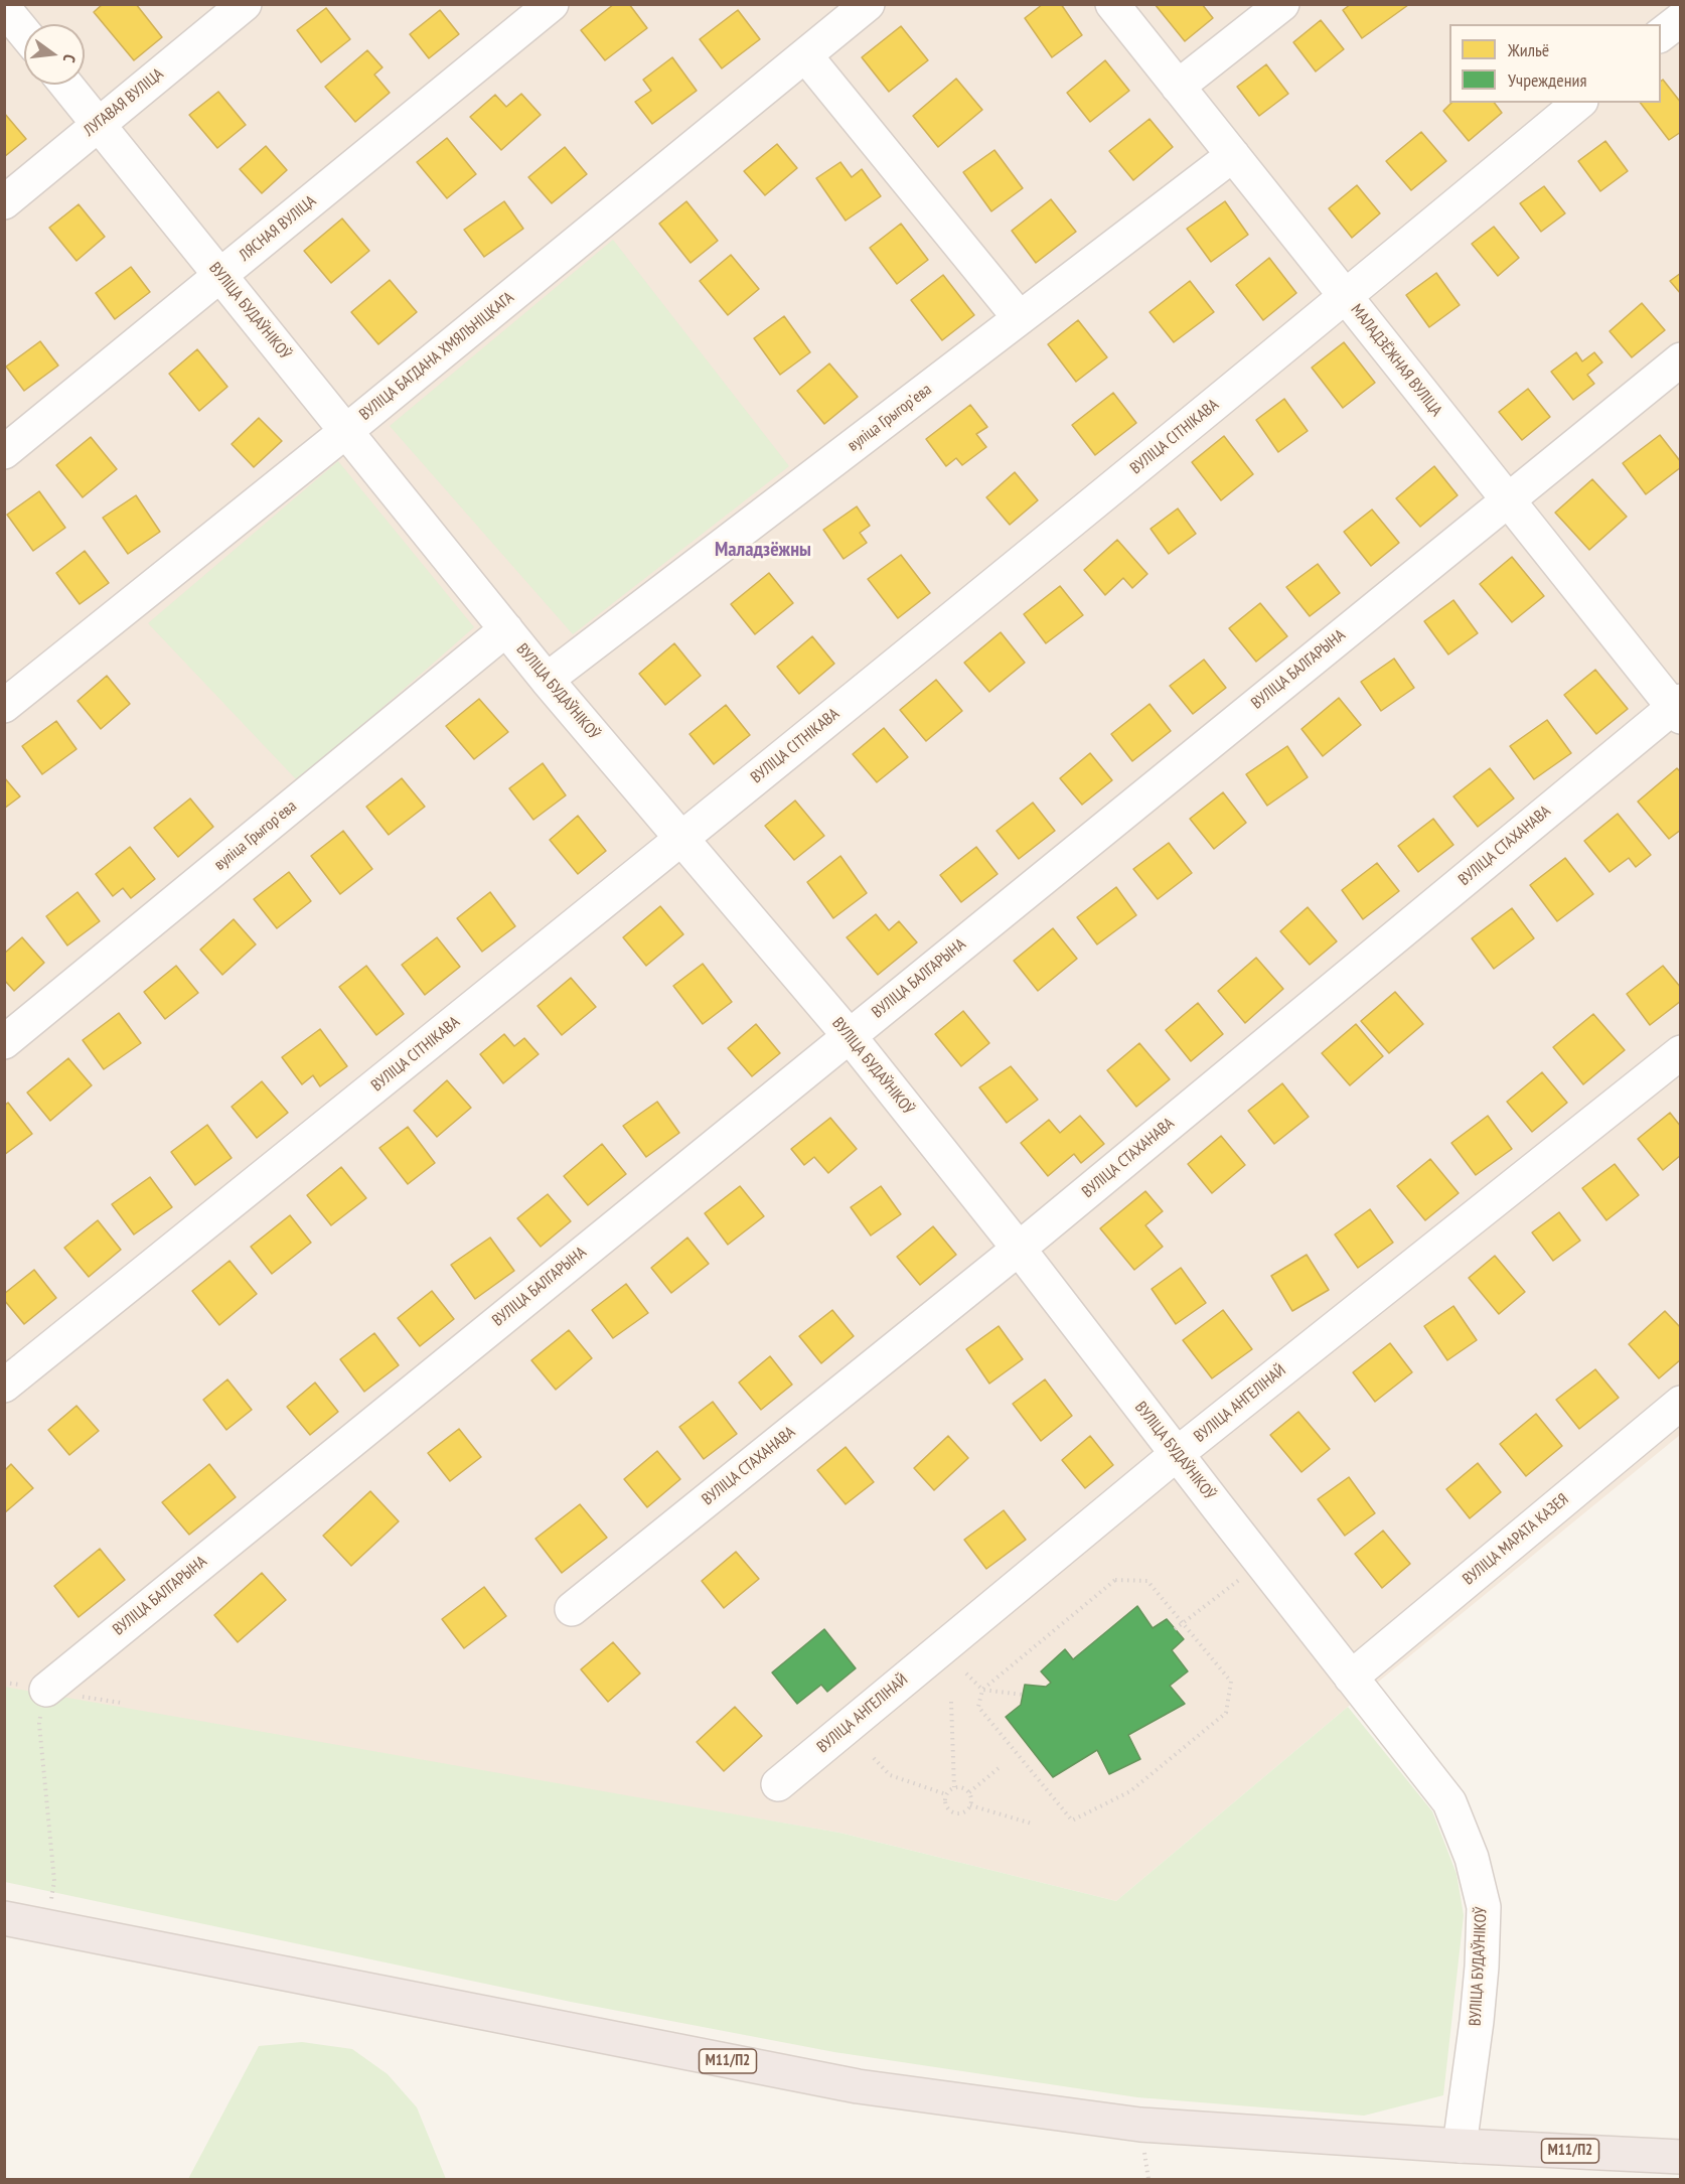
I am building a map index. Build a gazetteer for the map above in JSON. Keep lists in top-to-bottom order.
{
  "streets": {
    "highway": ["М11/П2"],
    "street": [
      "ЛУГАВАЯ ВУЛІЦА",
      "ЛЯСНАЯ ВУЛІЦА",
      "ВУЛІЦА БУДАЎНІКОЎ",
      "ВУЛІЦА БАГДАНА ХМЯЛЬНІЦКАГА",
      "МАЛАДЗЁЖНАЯ ВУЛІЦА",
      "вуліца Грыгорʼева",
      "ВУЛІЦА СІТНІКАВА",
      "ВУЛІЦА БАЛГАРЫНА",
      "ВУЛІЦА СТАХАНАВА",
      "ВУЛІЦА АНГЕЛІНАЙ",
      "ВУЛІЦА МАРАТА КАЗЕЯ"
    ]
  },
  "crossings": [
    ["ЛУГАВАЯ ВУЛІЦА", "ВУЛІЦА БУДАЎНІКОЎ"],
    ["ЛЯСНАЯ ВУЛІЦА", "ВУЛІЦА БУДАЎНІКОЎ"],
    ["ВУЛІЦА БУДАЎНІКОЎ", "ВУЛІЦА БАГДАНА ХМЯЛЬНІЦКАГА"],
    ["ВУЛІЦА БУДАЎНІКОЎ", "вуліца Грыгорʼева"],
    ["ВУЛІЦА БУДАЎНІКОЎ", "ВУЛІЦА СІТНІКАВА"],
    ["ВУЛІЦА БУДАЎНІКОЎ", "ВУЛІЦА БАЛГАРЫНА"],
    ["ВУЛІЦА БУДАЎНІКОЎ", "ВУЛІЦА СТАХАНАВА"],
    ["ВУЛІЦА БУДАЎНІКОЎ", "ВУЛІЦА АНГЕЛІНАЙ"],
    ["ВУЛІЦА БУДАЎНІКОЎ", "ВУЛІЦА МАРАТА КАЗЕЯ"],
    ["ВУЛІЦА БУДАЎНІКОЎ", "М11/П2"],
    ["МАЛАДЗЁЖНАЯ ВУЛІЦА", "вуліца Грыгорʼева"],
    ["МАЛАДЗЁЖНАЯ ВУЛІЦА", "ВУЛІЦА СІТНІКАВА"],
    ["МАЛАДЗЁЖНАЯ ВУЛІЦА", "ВУЛІЦА БАЛГАРЫНА"],
    ["МАЛАДЗЁЖНАЯ ВУЛІЦА", "ВУЛІЦА СТАХАНАВА"]
  ],
  "districts": ["Маладзёжны"],
  "legend": ["Жильё", "Учреждения"],
  "north": "right"
}
